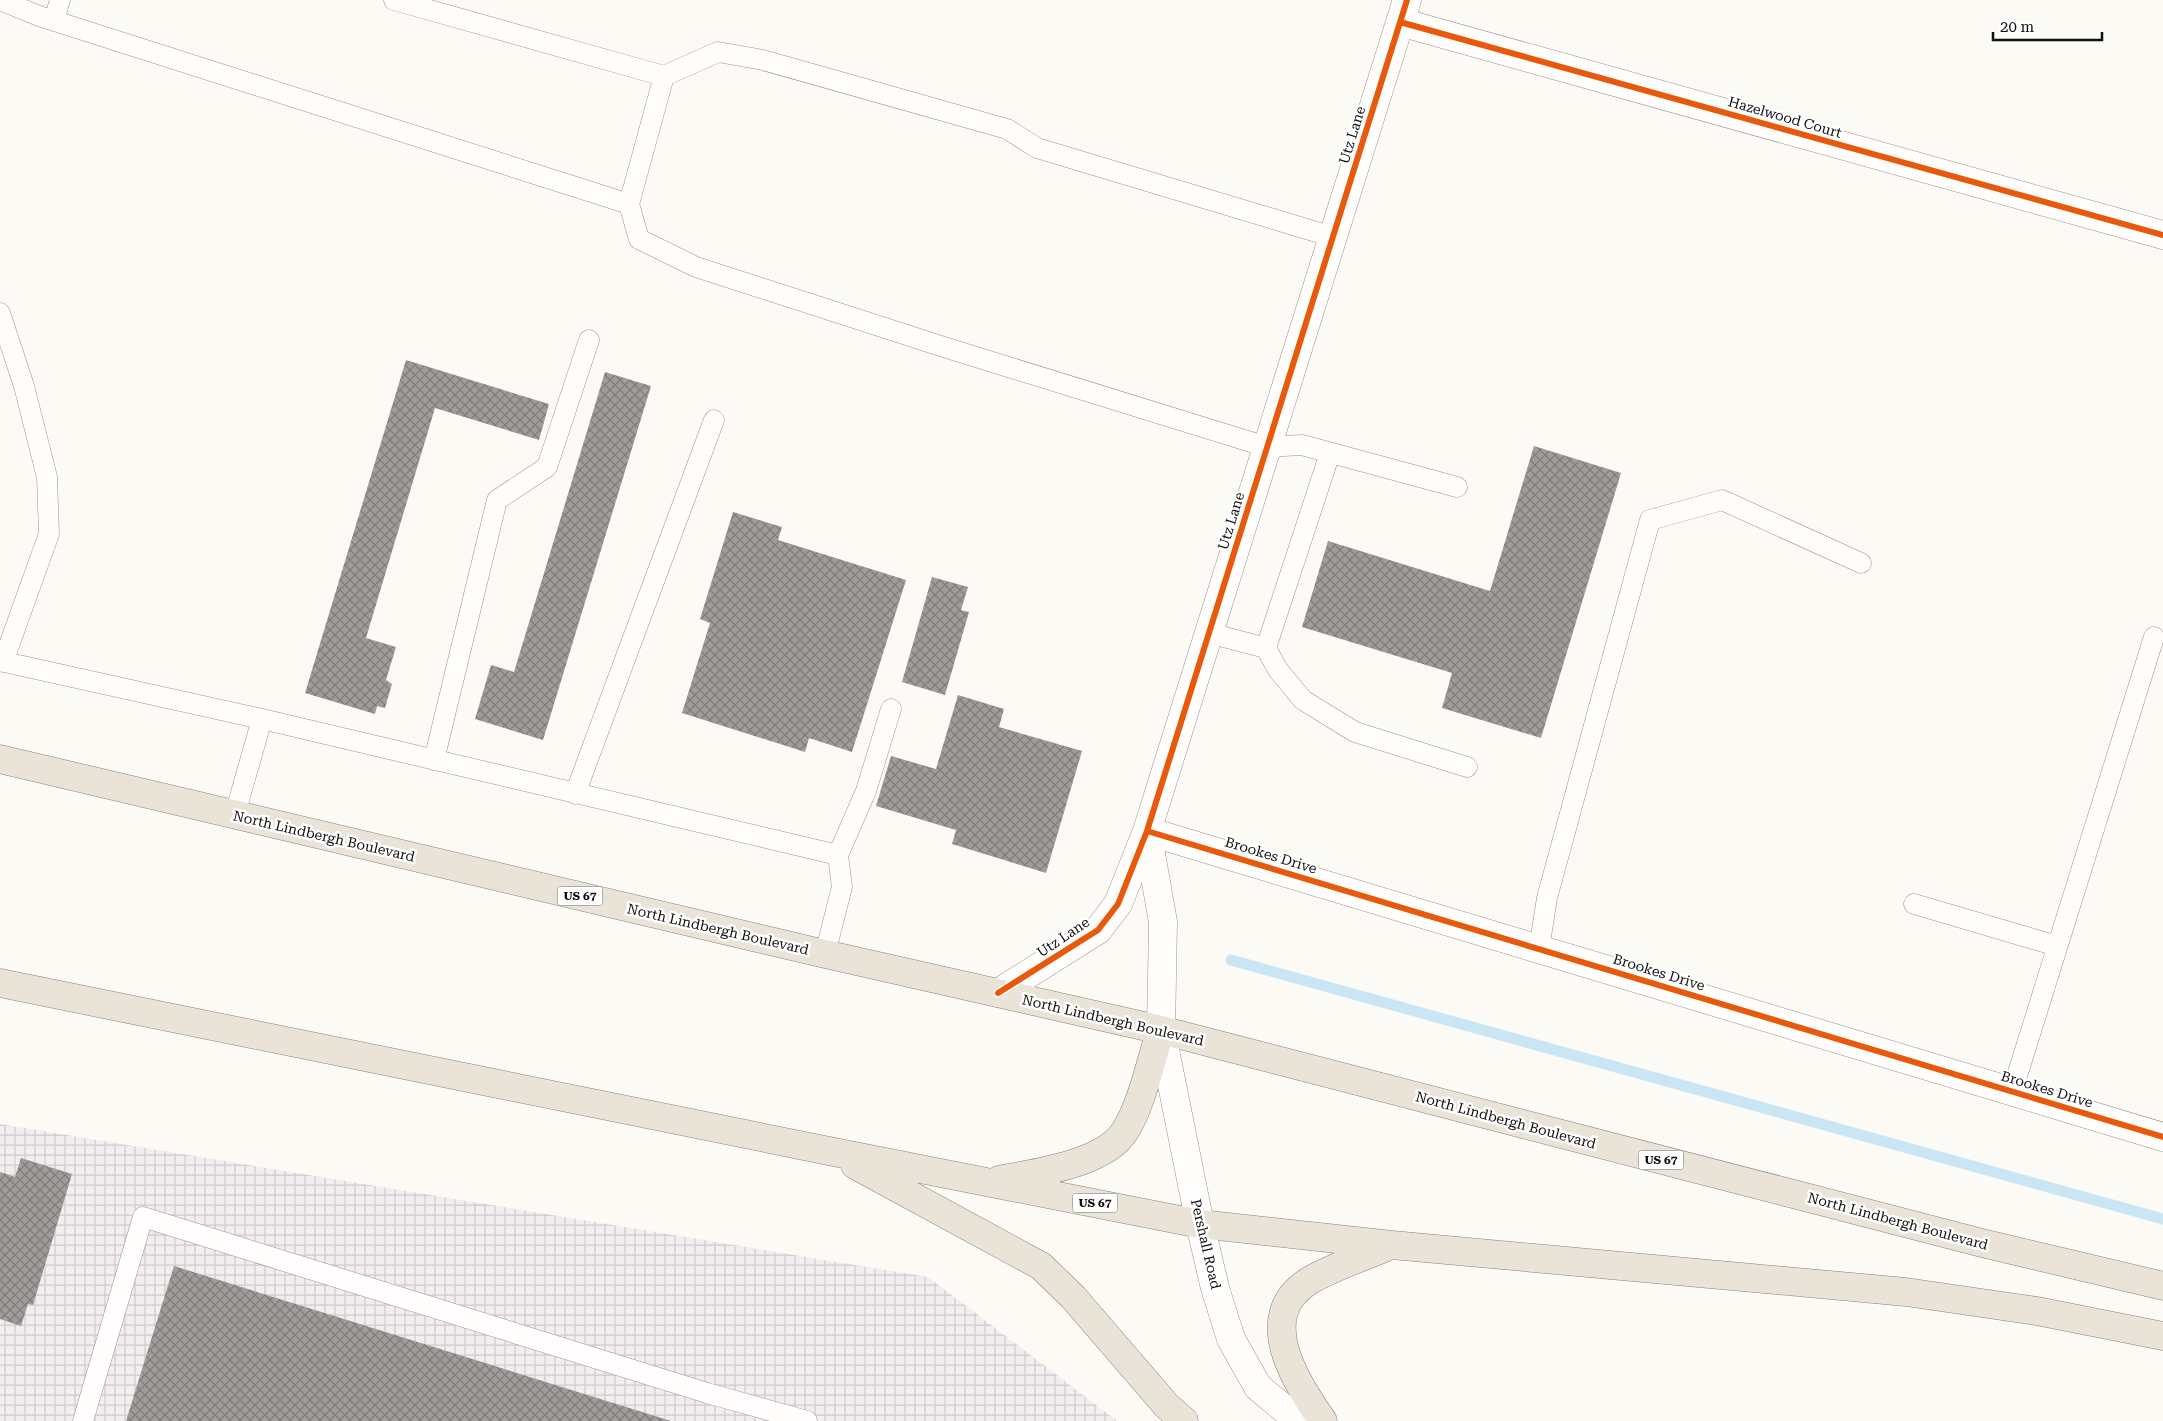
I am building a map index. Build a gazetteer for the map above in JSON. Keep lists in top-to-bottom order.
{
  "streets": {
    "highway": ["North Lindbergh Boulevard", "US 67"],
    "street": [
      "Hazelwood Court",
      "Utz Lane",
      "Brookes Drive",
      "Pershall Road"
    ]
  },
  "crossings": [
    ["Hazelwood Court", "Utz Lane"],
    ["Utz Lane", "North Lindbergh Boulevard"],
    ["Utz Lane", "Brookes Drive"],
    ["Utz Lane", "Pershall Road"],
    ["North Lindbergh Boulevard", "Pershall Road"],
    ["US 67", "Pershall Road"]
  ],
  "scale_bar": "20 m"
}
